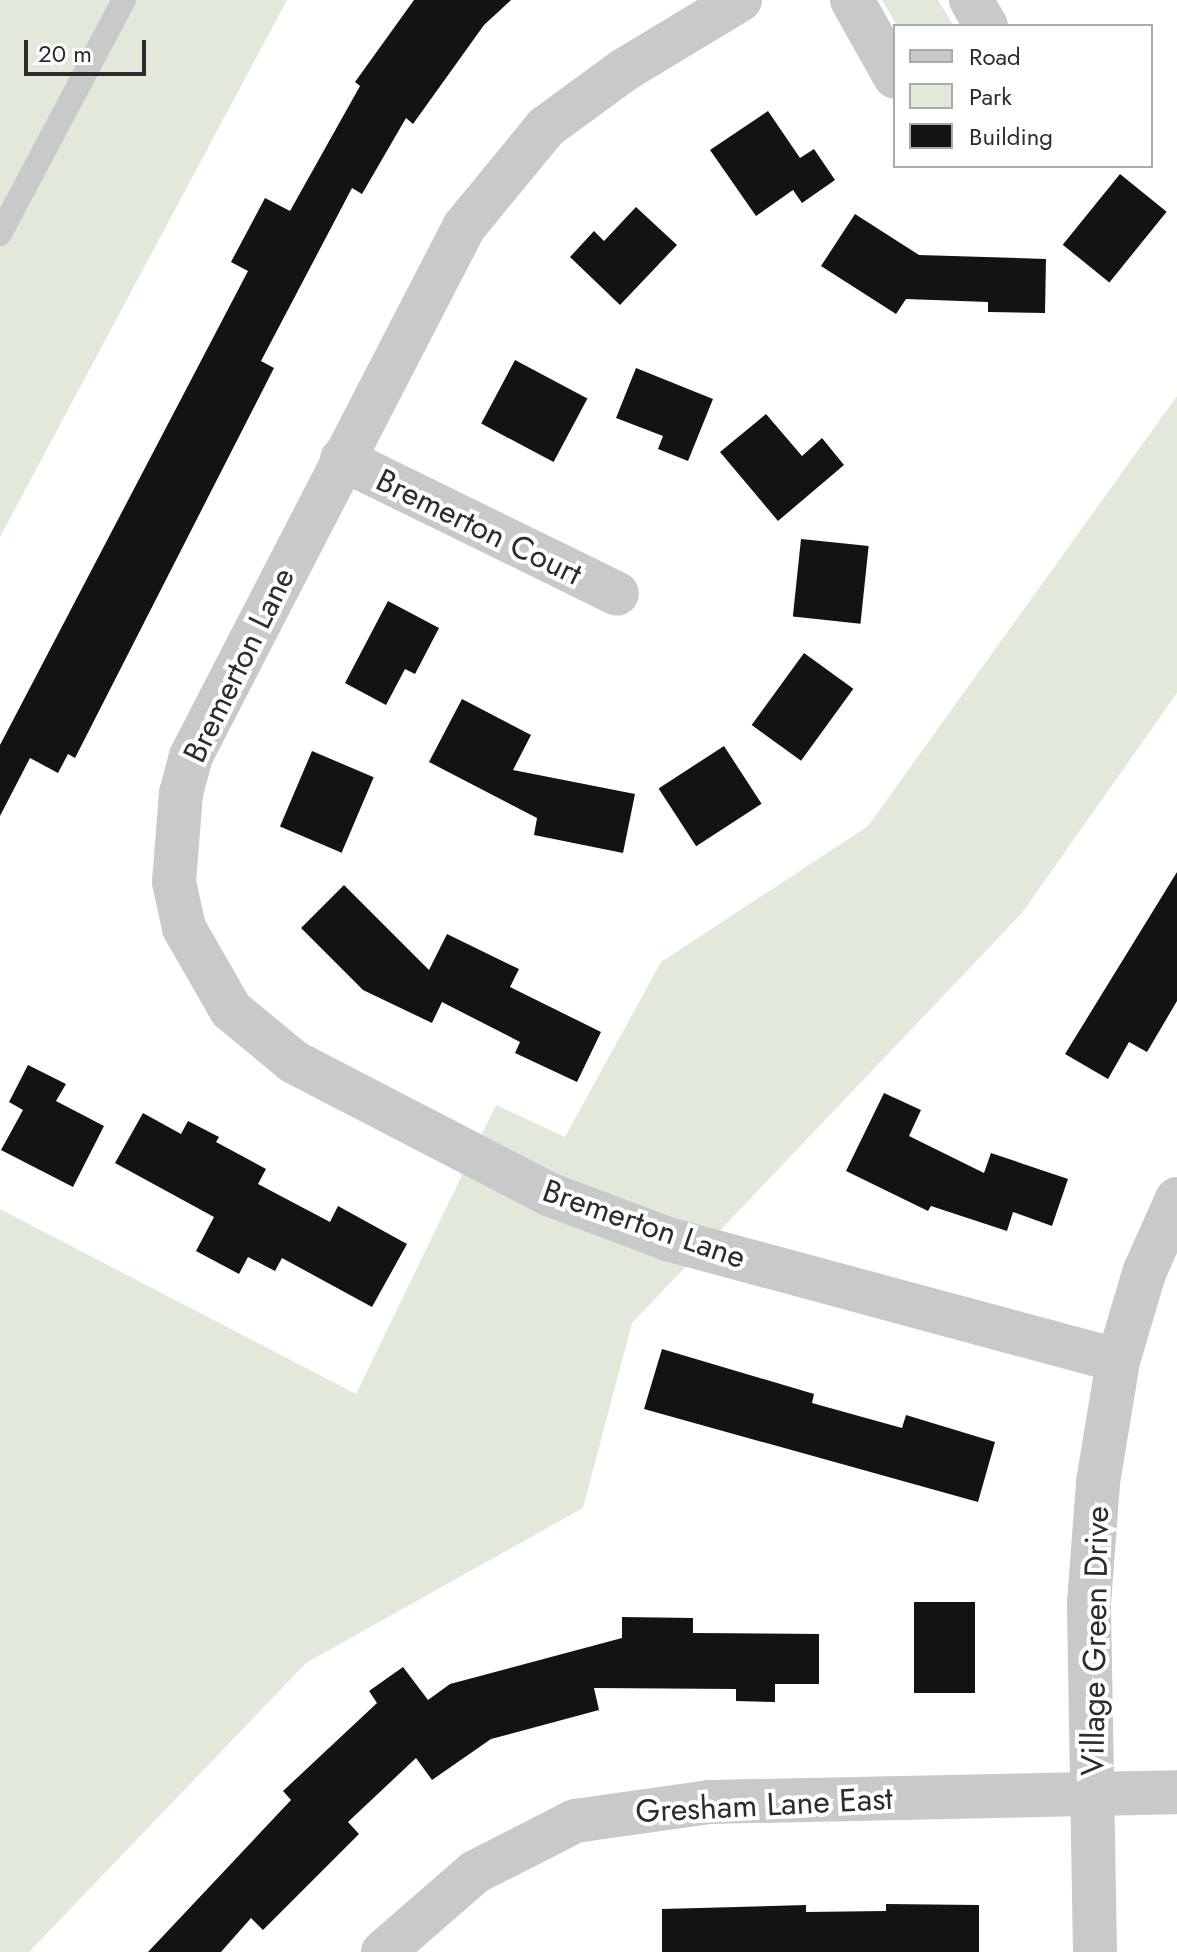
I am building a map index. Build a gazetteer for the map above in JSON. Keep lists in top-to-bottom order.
{
  "streets": {
    "street": [
      "Bremerton Court",
      "Bremerton Lane",
      "Village Green Drive",
      "Gresham Lane East"
    ]
  },
  "crossings": [
    ["Bremerton Court", "Bremerton Lane"],
    ["Bremerton Lane", "Village Green Drive"],
    ["Village Green Drive", "Gresham Lane East"]
  ],
  "legend": ["Road", "Park", "Building"],
  "scale_bar": "20 m"
}
